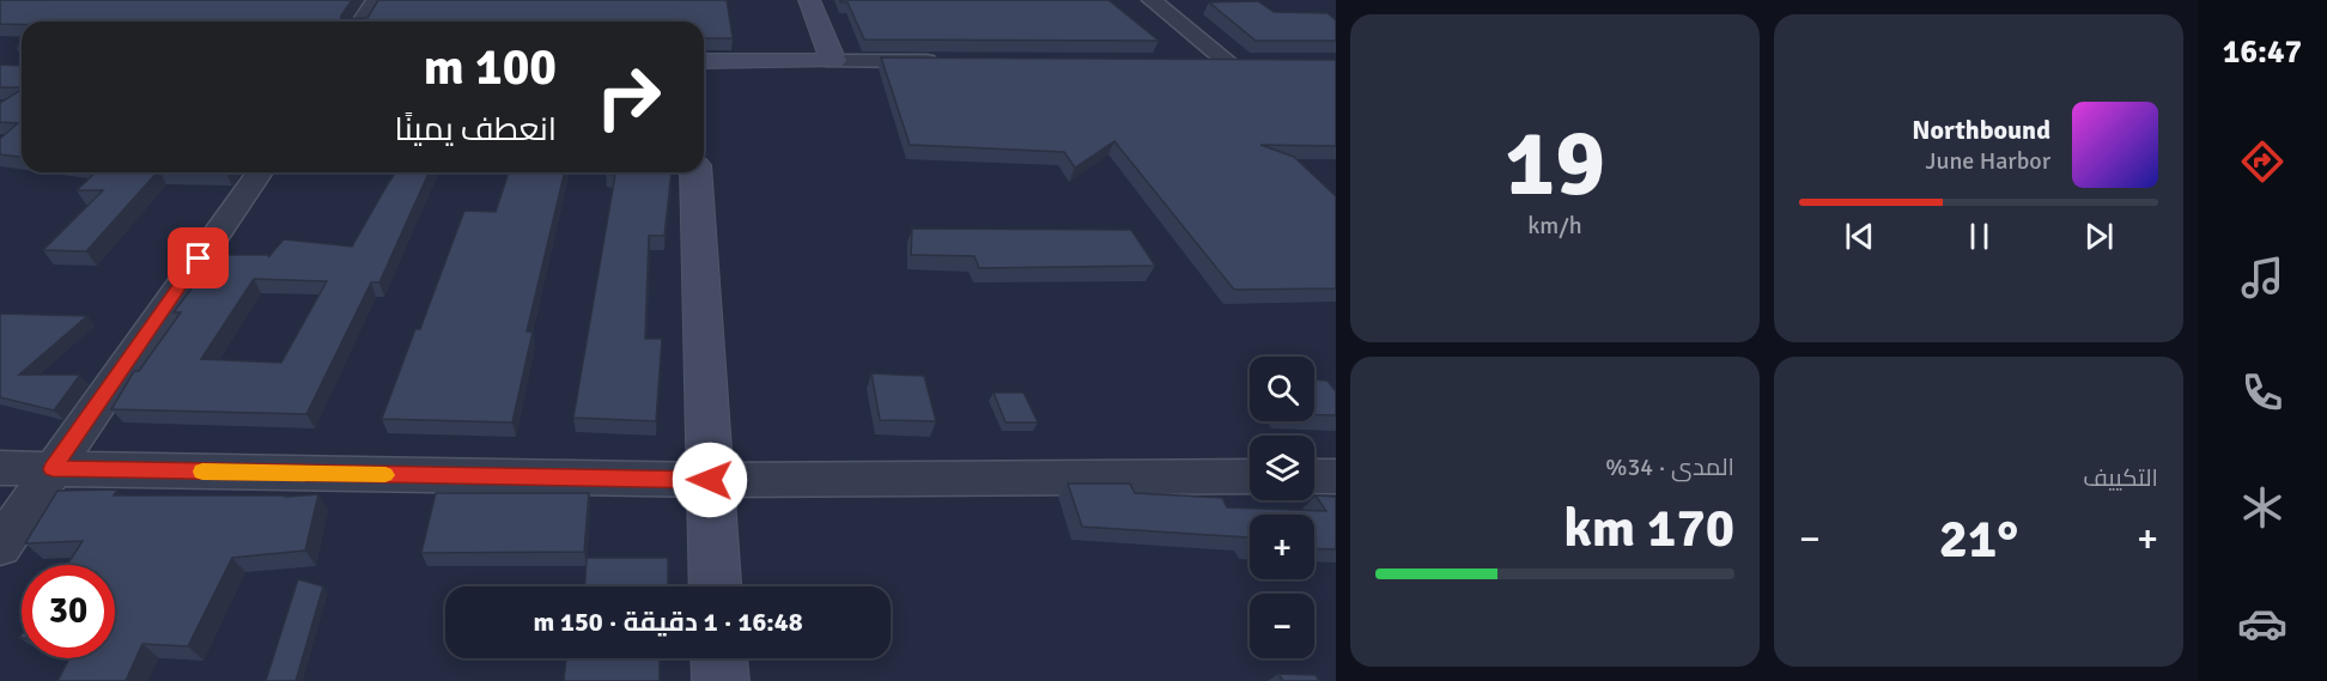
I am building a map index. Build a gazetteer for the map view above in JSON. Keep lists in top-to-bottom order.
{
  "page": {
    "tabs": "16:47",
    "tile": [
      ["19", "km/h"],
      "التكييف",
      ["المدى · 34%", "170 km"]
    ],
    "turn": ["100 m", "انعطف يمينًا"],
    "song": ["Northbound", "June Harbor"],
    "map_buttons": ["+", "−"],
    "heat": ["−", "21°", "+"],
    "limit": "30",
    "trip": "16:48 · 1 دقيقة · 150 m"
  }
}
